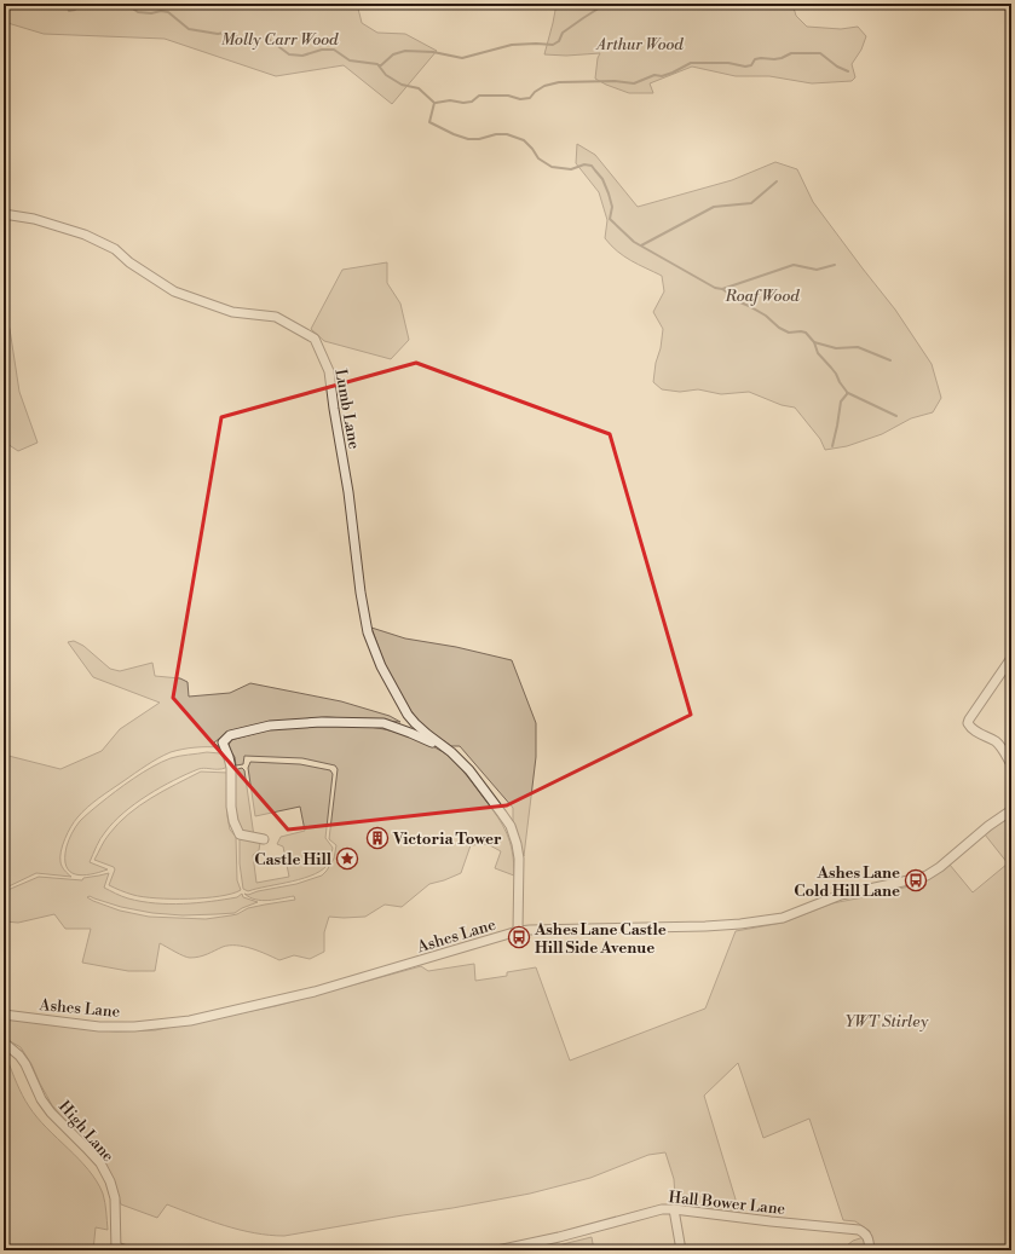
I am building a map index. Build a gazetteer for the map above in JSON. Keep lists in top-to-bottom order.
{
  "streets": {
    "street": [
      "Lumb Lane",
      "Ashes Lane",
      "High Lane",
      "Hall Bower Lane"
    ]
  },
  "crossings": [
    ["Lumb Lane", "Ashes Lane"]
  ],
  "parks": [
    "Molly Carr Wood",
    "Arthur Wood",
    "Roaf Wood",
    "YWT Stirley"
  ],
  "places": {
    "building": ["Victoria Tower"],
    "place": ["Castle Hill"],
    "bus stop": ["Ashes Lane Cold Hill Lane", "Ashes Lane Castle Hill Side Avenue"]
  }
}
